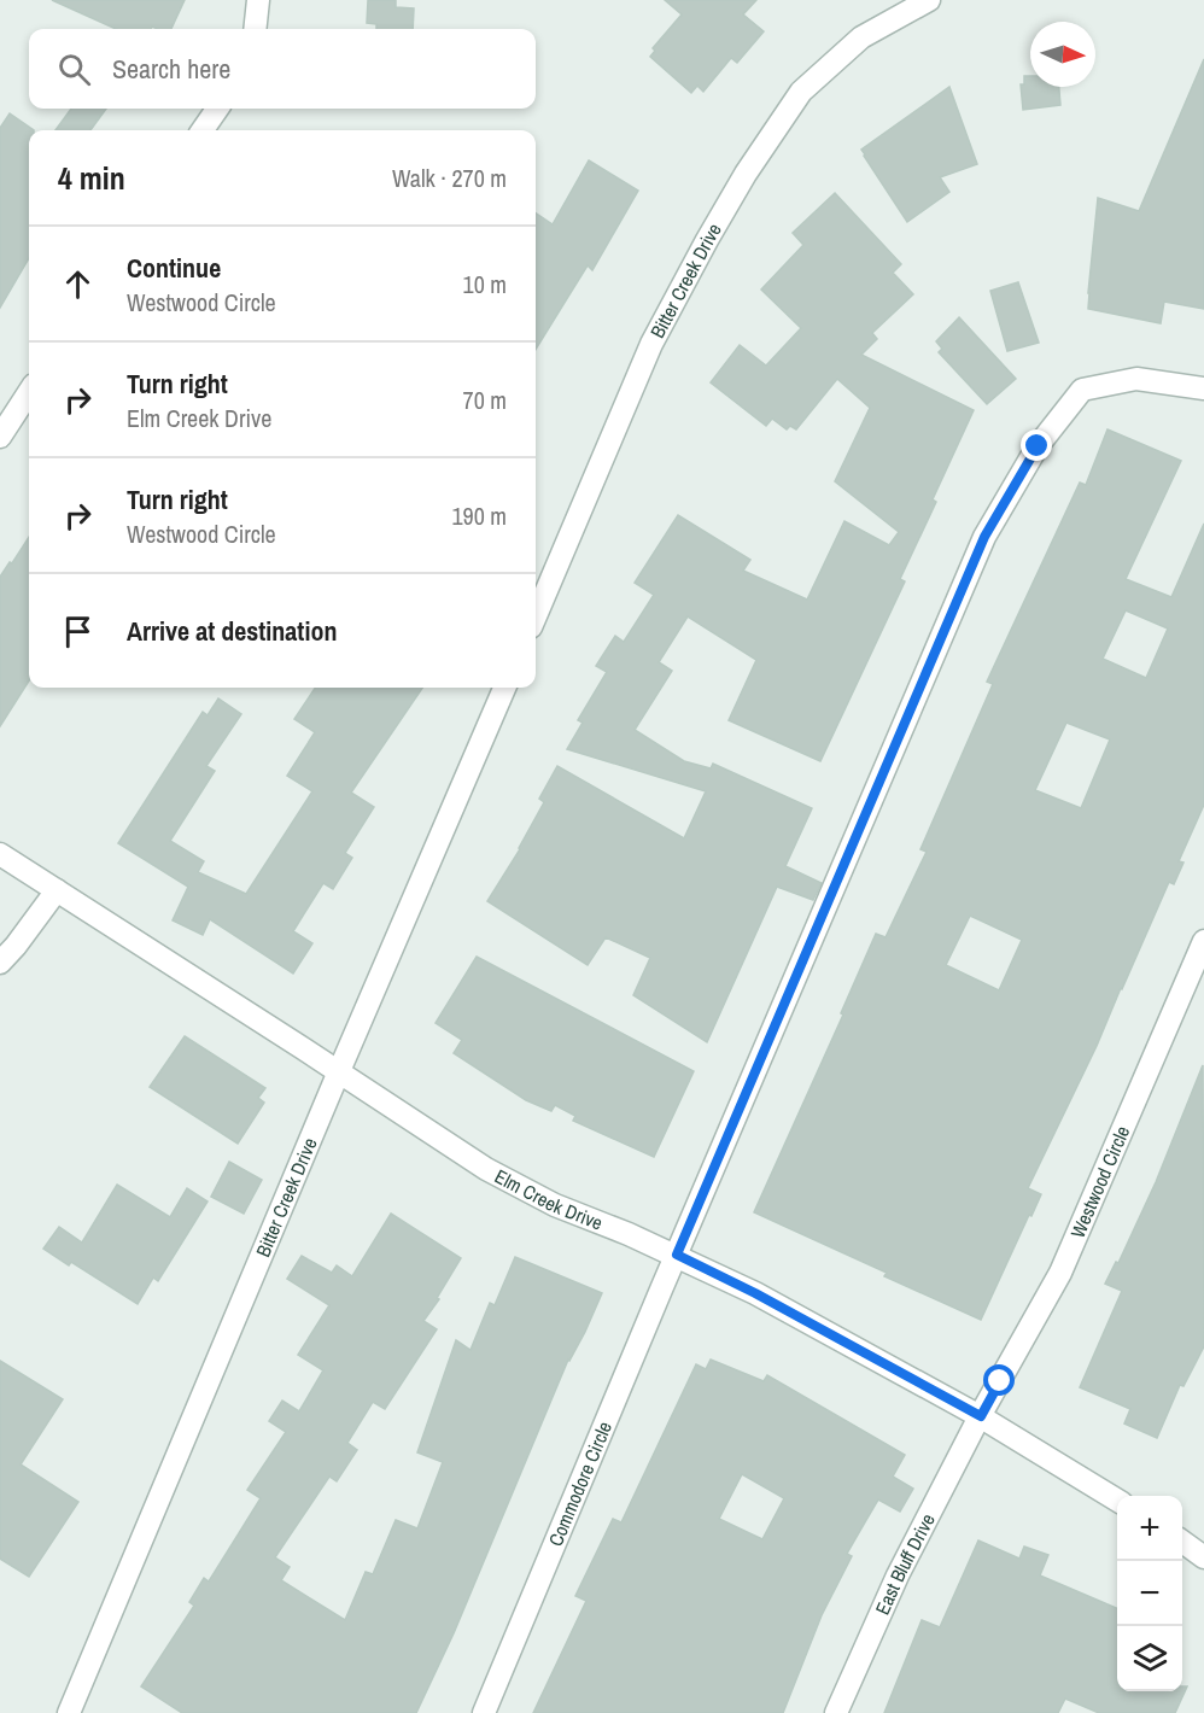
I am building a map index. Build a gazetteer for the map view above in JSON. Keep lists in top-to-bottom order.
{
  "streets": {
    "street": [
      "Bitter Creek Drive",
      "Westwood Circle",
      "Elm Creek Drive",
      "Commodore Circle",
      "East Bluff Drive"
    ]
  },
  "crossings": [
    ["Bitter Creek Drive", "Elm Creek Drive"],
    ["Westwood Circle", "Elm Creek Drive"],
    ["Westwood Circle", "East Bluff Drive"],
    ["Elm Creek Drive", "Commodore Circle"],
    ["Elm Creek Drive", "East Bluff Drive"]
  ],
  "north": "right",
  "page": {
    "search": "Search here",
    "heading": ["4 min", "Walk · 270 m"],
    "list": [
      ["Continue", "Westwood Circle", "10 m"],
      ["Turn right", "Elm Creek Drive", "70 m"],
      ["Turn right", "Westwood Circle", "190 m"],
      "Arrive at destination"
    ],
    "map_buttons": ["+", "−"]
  }
}
